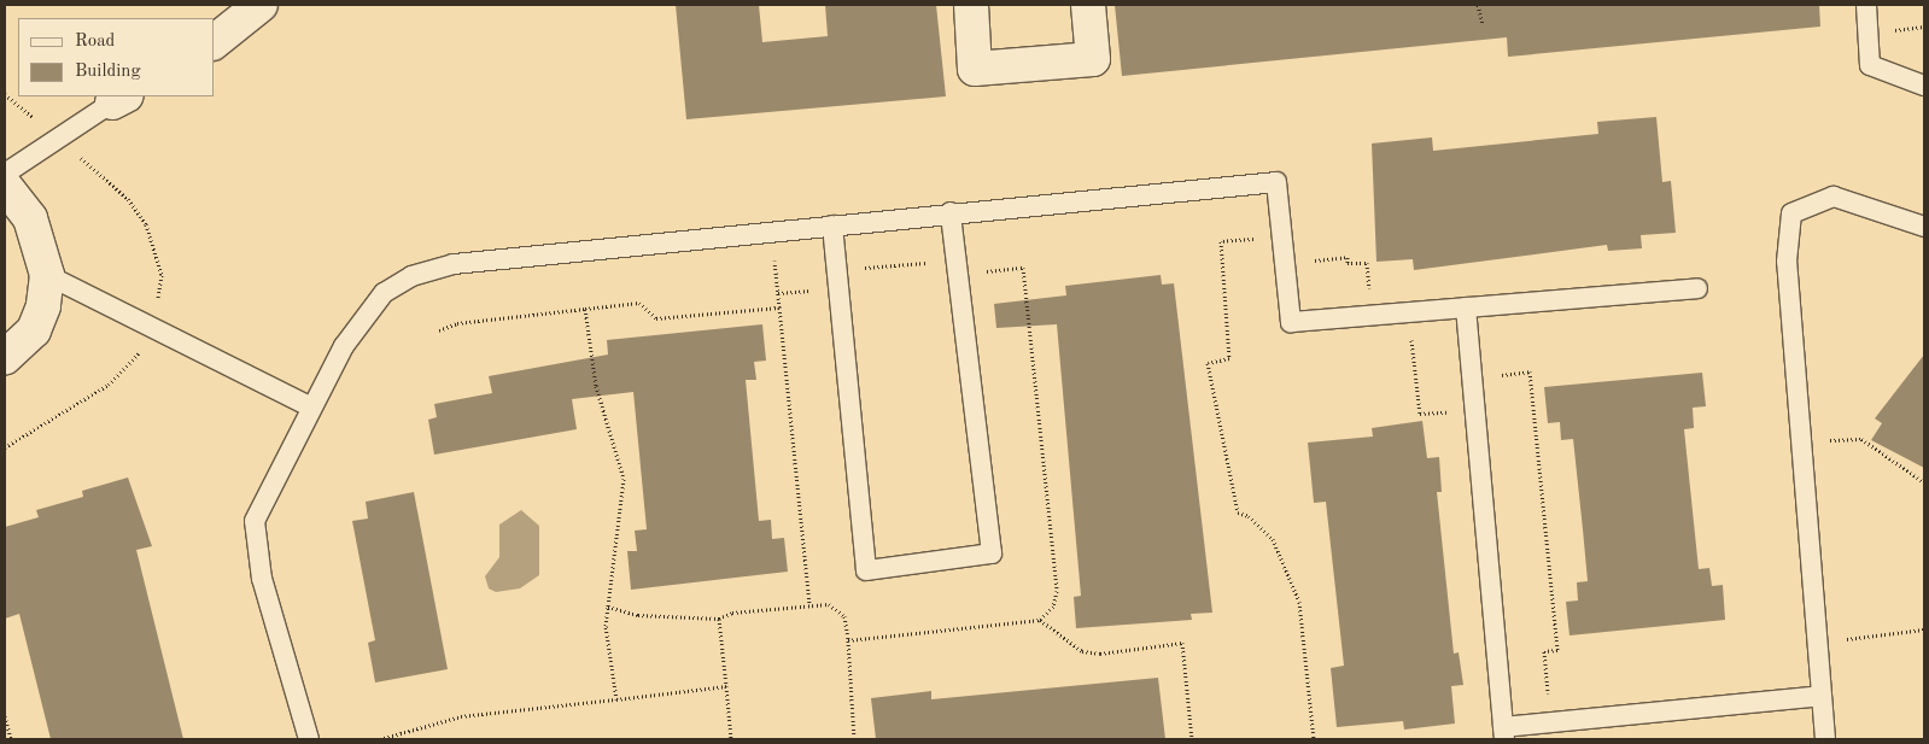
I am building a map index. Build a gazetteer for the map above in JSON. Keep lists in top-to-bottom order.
{
  "legend": ["Road", "Building"]
}
